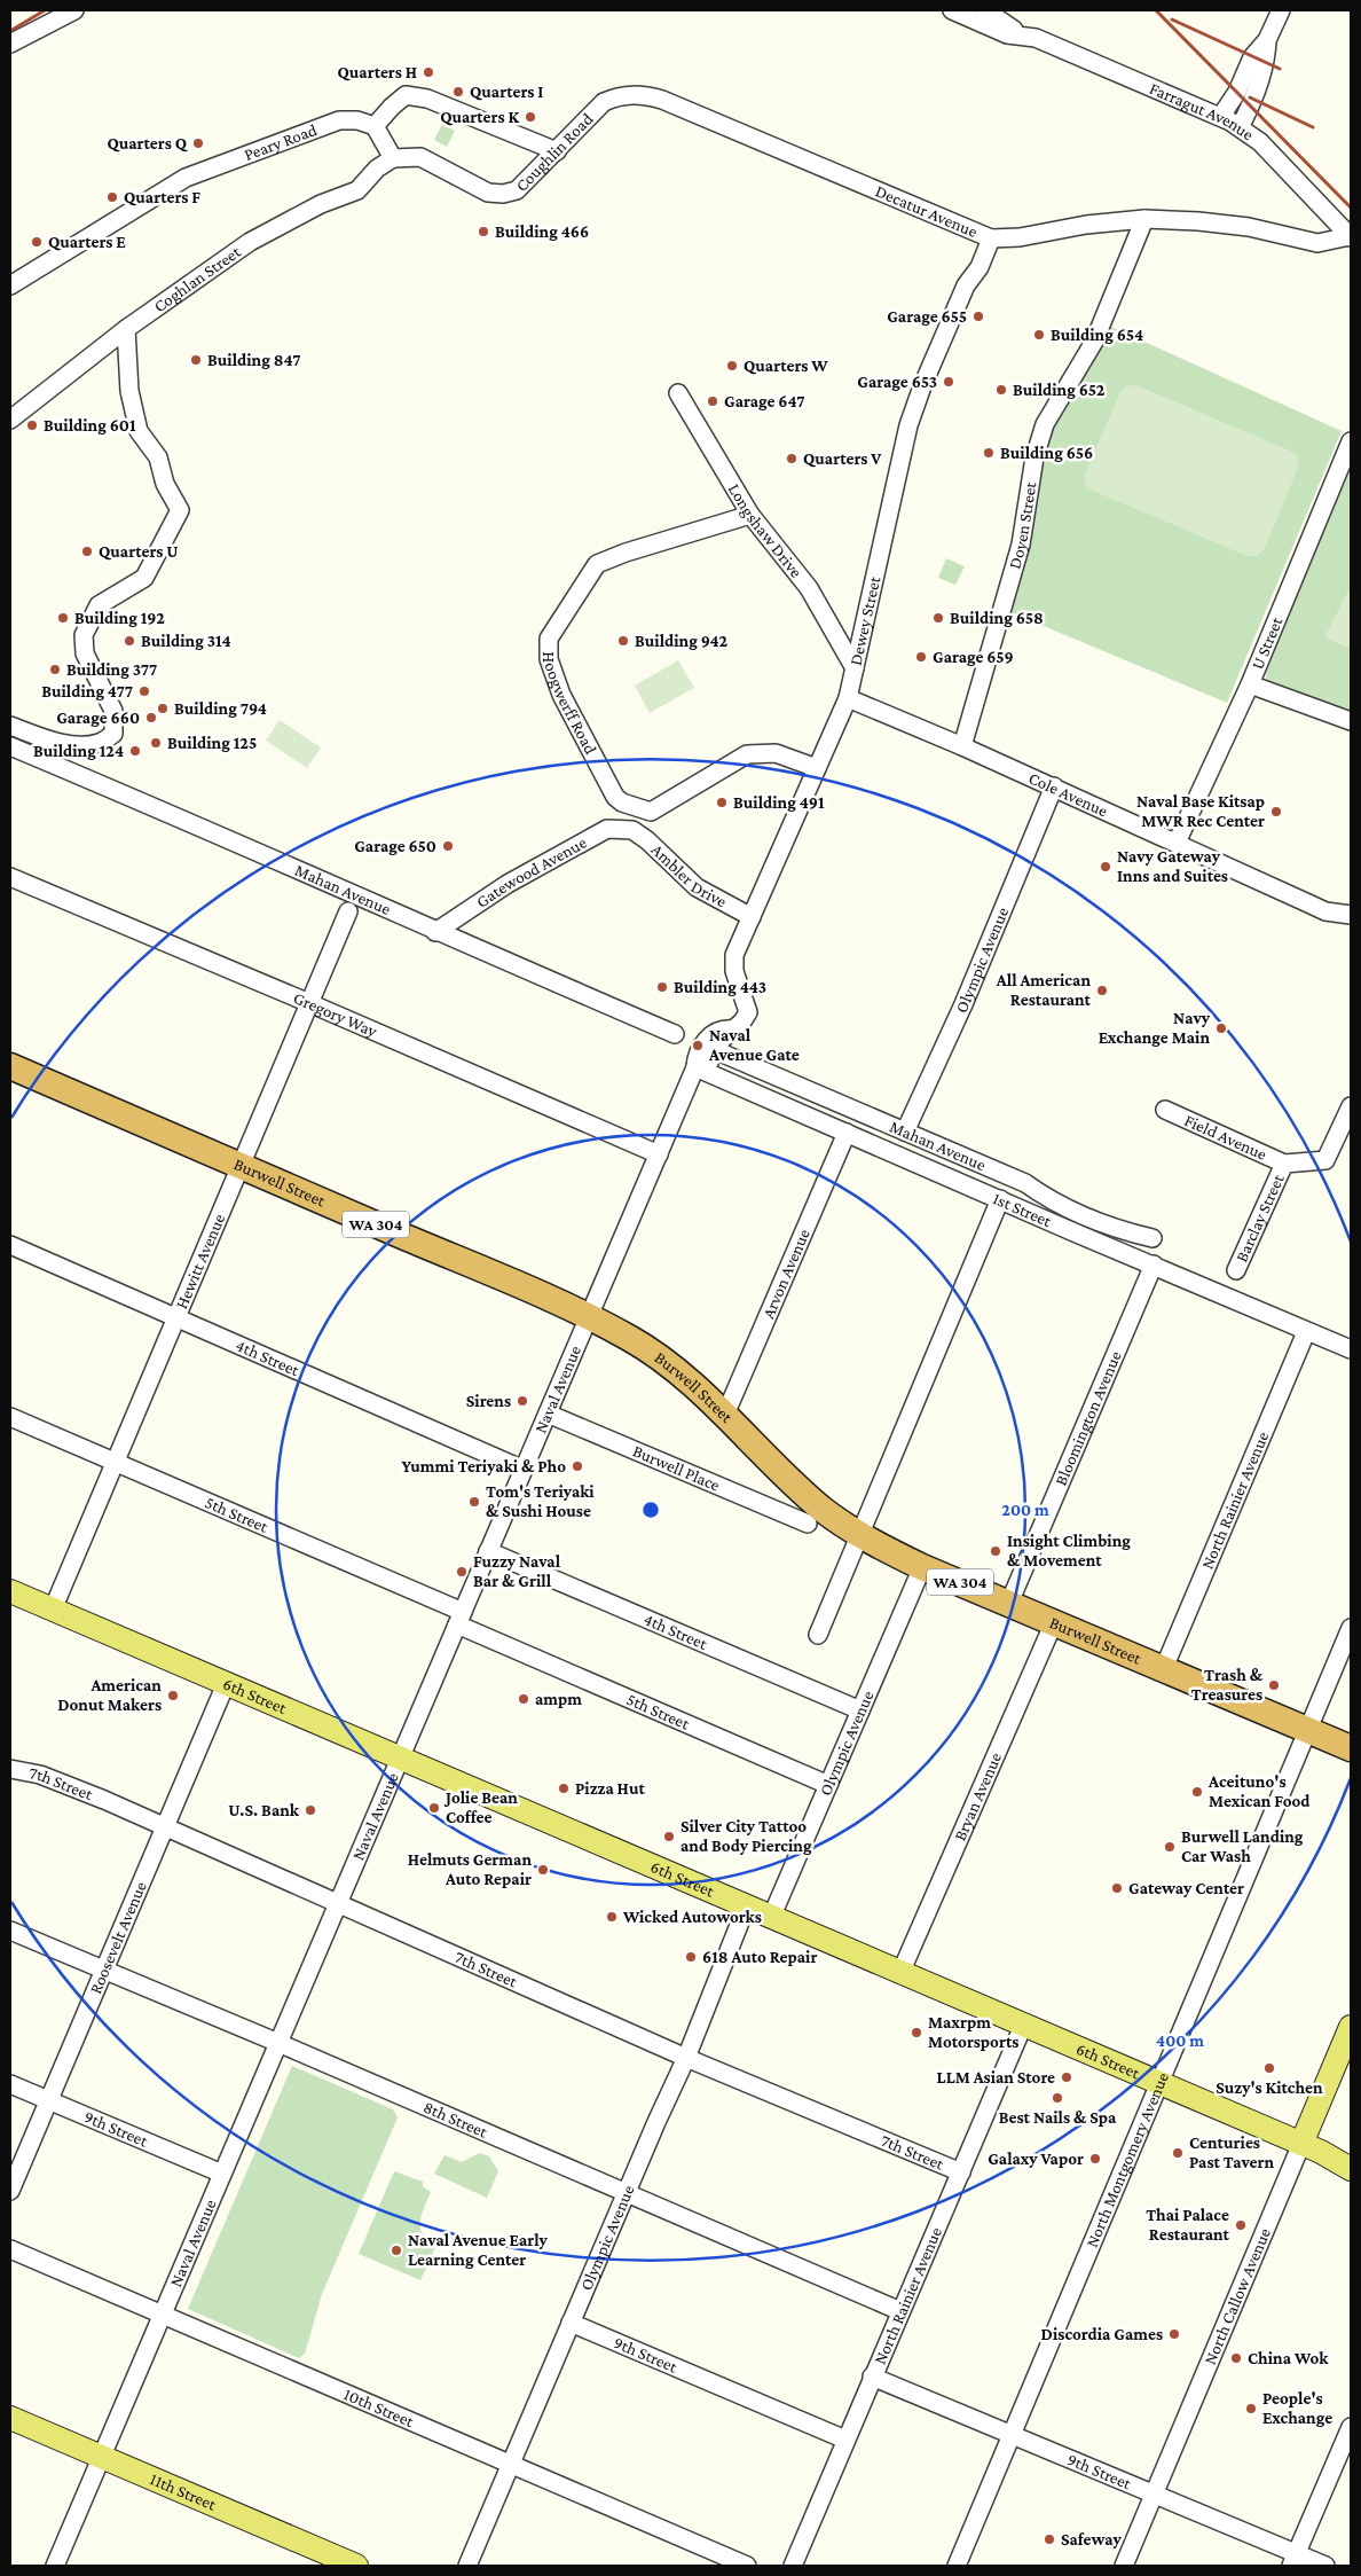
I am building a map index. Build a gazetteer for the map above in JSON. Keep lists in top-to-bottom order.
{
  "streets": {
    "highway": ["Burwell Street", "WA 304"],
    "main road": ["6th Street", "North Callow Avenue", "11th Street"],
    "street": [
      "Farragut Avenue",
      "Peary Road",
      "Coughlin Road",
      "Decatur Avenue",
      "Coghlan Street",
      "Doyen Street",
      "Longshaw Drive",
      "Dewey Street",
      "U Street",
      "Hoogwerff Road",
      "Cole Avenue",
      "Gatewood Avenue",
      "Ambler Drive",
      "Mahan Avenue",
      "Olympic Avenue",
      "Gregory Way",
      "Field Avenue",
      "1st Street",
      "Barclay Street",
      "Hewitt Avenue",
      "Arvon Avenue",
      "4th Street",
      "Naval Avenue",
      "Bloomington Avenue",
      "Burwell Place",
      "North Rainier Avenue",
      "5th Street",
      "7th Street",
      "Bryan Avenue",
      "Roosevelt Avenue",
      "8th Street",
      "9th Street",
      "North Montgomery Avenue",
      "10th Street"
    ]
  },
  "crossings": [
    ["Farragut Avenue", "Decatur Avenue"],
    ["Coughlin Road", "Decatur Avenue"],
    ["Coughlin Road", "Coghlan Street"],
    ["Decatur Avenue", "Doyen Street"],
    ["Decatur Avenue", "Dewey Street"],
    ["Doyen Street", "Cole Avenue"],
    ["Longshaw Drive", "Dewey Street"],
    ["Longshaw Drive", "Hoogwerff Road"],
    ["Dewey Street", "Hoogwerff Road"],
    ["Dewey Street", "Cole Avenue"],
    ["Dewey Street", "Ambler Drive"],
    ["U Street", "Cole Avenue"],
    ["Cole Avenue", "Olympic Avenue"],
    ["Gatewood Avenue", "Ambler Drive"],
    ["Gatewood Avenue", "Mahan Avenue"],
    ["Mahan Avenue", "Olympic Avenue"],
    ["Olympic Avenue", "Burwell Street"],
    ["Olympic Avenue", "4th Street"],
    ["Olympic Avenue", "5th Street"],
    ["Olympic Avenue", "6th Street"],
    ["Olympic Avenue", "7th Street"],
    ["Olympic Avenue", "8th Street"],
    ["Olympic Avenue", "9th Street"],
    ["Olympic Avenue", "10th Street"],
    ["Gregory Way", "Hewitt Avenue"],
    ["Gregory Way", "Naval Avenue"],
    ["Field Avenue", "Barclay Street"],
    ["Burwell Street", "Hewitt Avenue"],
    ["Burwell Street", "Arvon Avenue"],
    ["Burwell Street", "Naval Avenue"],
    ["Burwell Street", "Bloomington Avenue"],
    ["Burwell Street", "North Rainier Avenue"],
    ["Burwell Street", "Bryan Avenue"],
    ["Burwell Street", "North Montgomery Avenue"],
    ["1st Street", "Arvon Avenue"],
    ["1st Street", "Naval Avenue"],
    ["1st Street", "Bloomington Avenue"],
    ["1st Street", "North Rainier Avenue"],
    ["Hewitt Avenue", "4th Street"],
    ["Hewitt Avenue", "5th Street"],
    ["Hewitt Avenue", "6th Street"],
    ["4th Street", "Naval Avenue"],
    ["Naval Avenue", "Burwell Place"],
    ["Naval Avenue", "5th Street"],
    ["Naval Avenue", "6th Street"],
    ["Naval Avenue", "7th Street"],
    ["Naval Avenue", "8th Street"],
    ["Naval Avenue", "9th Street"],
    ["Naval Avenue", "10th Street"],
    ["Naval Avenue", "11th Street"],
    ["North Rainier Avenue", "6th Street"],
    ["North Rainier Avenue", "7th Street"],
    ["North Rainier Avenue", "8th Street"],
    ["North Rainier Avenue", "9th Street"],
    ["6th Street", "Bryan Avenue"],
    ["6th Street", "Roosevelt Avenue"],
    ["6th Street", "North Montgomery Avenue"],
    ["6th Street", "North Callow Avenue"],
    ["7th Street", "Roosevelt Avenue"],
    ["Roosevelt Avenue", "8th Street"],
    ["Roosevelt Avenue", "9th Street"],
    ["9th Street", "North Montgomery Avenue"],
    ["9th Street", "North Callow Avenue"]
  ],
  "places": [
    "Quarters H",
    "Quarters I",
    "Quarters K",
    "Quarters Q",
    "Quarters F",
    "Building 466",
    "Quarters E",
    "Garage 655",
    "Building 654",
    "Building 847",
    "Quarters W",
    "Garage 653",
    "Building 652",
    "Garage 647",
    "Building 601",
    "Building 656",
    "Quarters V",
    "Quarters U",
    "Building 192",
    "Building 658",
    "Building 314",
    "Building 942",
    "Garage 659",
    "Building 377",
    "Building 477",
    "Building 794",
    "Garage 660",
    "Building 125",
    "Building 124",
    "Building 491",
    "Naval Base Kitsap MWR Rec Center",
    "Garage 650",
    "Navy Gateway Inns and Suites",
    "Building 443",
    "All American Restaurant",
    "Navy Exchange Main",
    "Naval Avenue Gate",
    "Sirens",
    "Yummi Teriyaki & Pho",
    "Tom's Teriyaki & Sushi House",
    "Insight Climbing & Movement",
    "Fuzzy Naval Bar & Grill",
    "Trash & Treasures",
    "American Donut Makers",
    "ampm",
    "Pizza Hut",
    "Aceituno's Mexican Food",
    "Jolie Bean Coffee",
    "U.S. Bank",
    "Silver City Tattoo and Body Piercing",
    "Burwell Landing Car Wash",
    "Helmuts German Auto Repair",
    "Gateway Center",
    "Wicked Autoworks",
    "618 Auto Repair",
    "Maxrpm Motorsports",
    "Suzy's Kitchen",
    "LLM Asian Store",
    "Best Nails & Spa",
    "Centuries Past Tavern",
    "Galaxy Vapor",
    "Thai Palace Restaurant",
    "Naval Avenue Early Learning Center",
    "Discordia Games",
    "China Wok",
    "People's Exchange",
    "Safeway"
  ],
  "rings": ["200 m", "400 m"]
}
